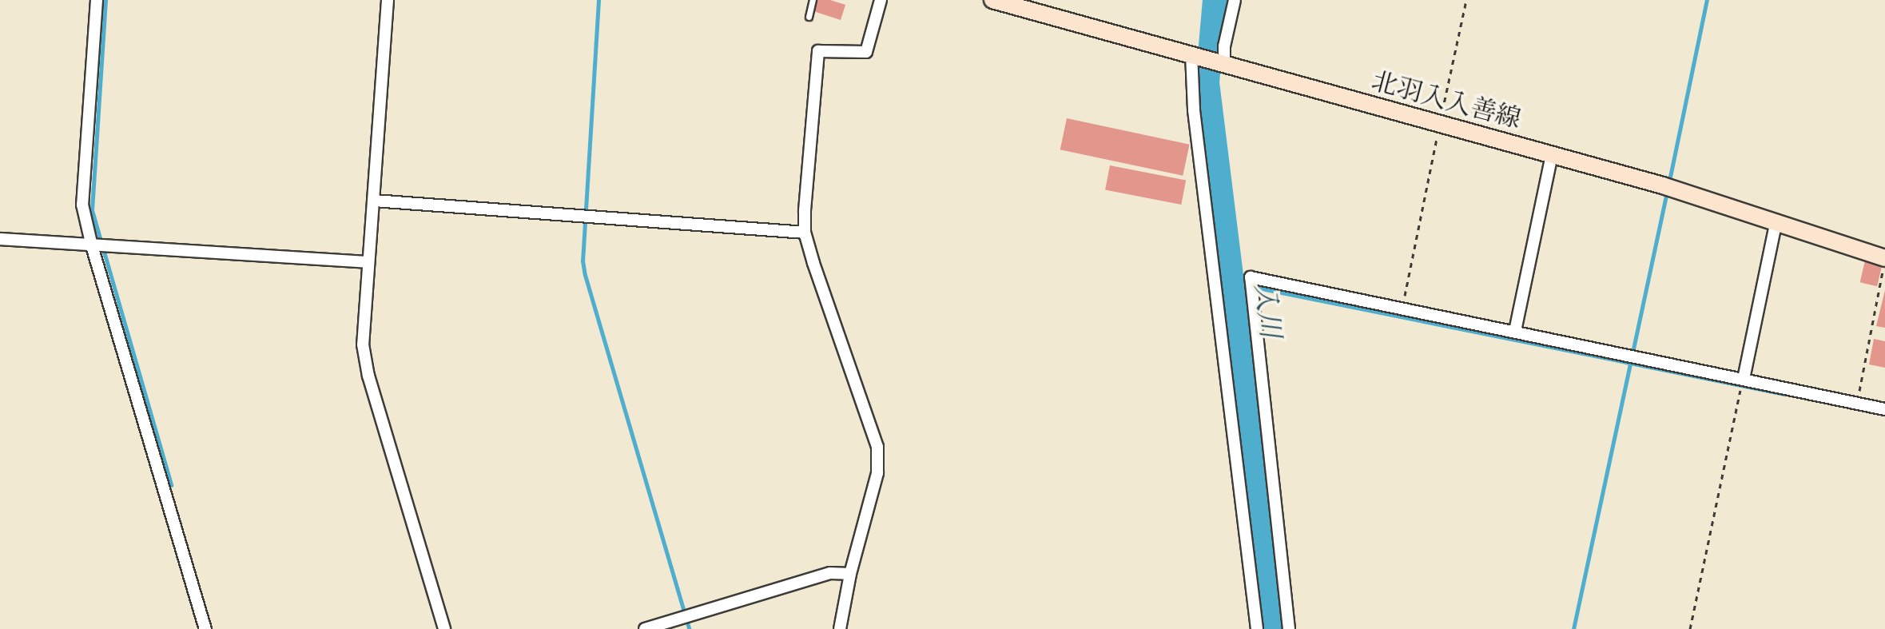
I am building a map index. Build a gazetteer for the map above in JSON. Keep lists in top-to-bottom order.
{
  "streets": {
    "main road": ["北羽入入善線"]
  },
  "water": ["入川"]
}
